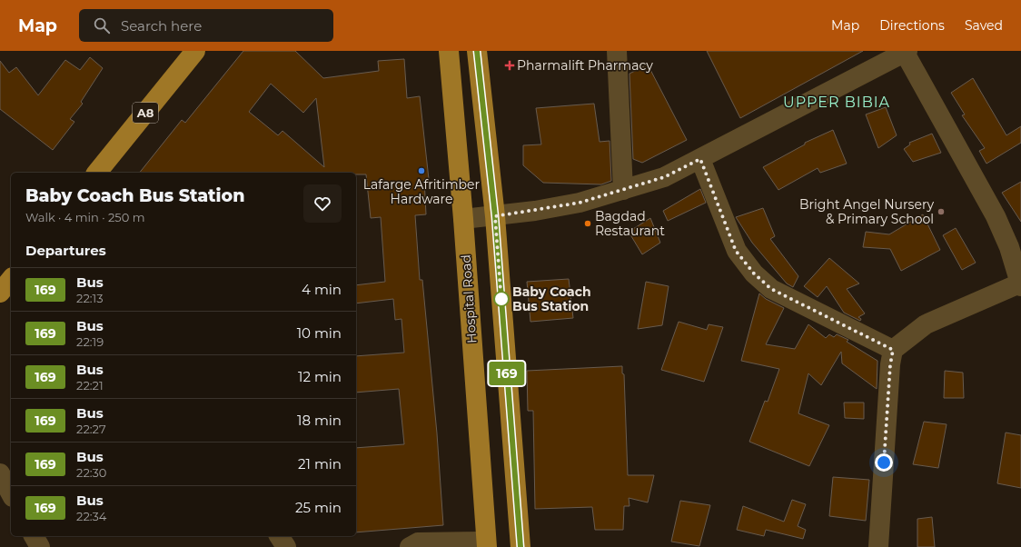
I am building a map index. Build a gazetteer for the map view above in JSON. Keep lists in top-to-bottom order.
{
  "streets": {
    "main road": ["A8", "Hospital Road"]
  },
  "districts": ["UPPER BIBIA"],
  "places": {
    "health": ["Pharmalift Pharmacy"],
    "other": [
      "Lafarge Afritimber Hardware",
      "Bright Angel Nursery & Primary School",
      "Bagdad Restaurant",
      "Baby Coach Bus Station"
    ]
  },
  "lines": ["bus line 169"],
  "page": {
    "header": "Map",
    "search": "Search here",
    "nav": ["Map", "Directions", "Saved"],
    "on_map": "169",
    "heading": [
      ["Baby Coach Bus Station", "Walk · 4 min · 250 m"],
      "Departures"
    ],
    "list": [
      {
        "mark": "169",
        "name": "Bus",
        "note": "22:13",
        "value": "4 min"
      },
      {
        "mark": "169",
        "name": "Bus",
        "note": "22:19",
        "value": "10 min"
      },
      {
        "mark": "169",
        "name": "Bus",
        "note": "22:21",
        "value": "12 min"
      },
      {
        "mark": "169",
        "name": "Bus",
        "note": "22:27",
        "value": "18 min"
      },
      {
        "mark": "169",
        "name": "Bus",
        "note": "22:30",
        "value": "21 min"
      },
      {
        "mark": "169",
        "name": "Bus",
        "note": "22:34",
        "value": "25 min"
      }
    ]
  }
}
